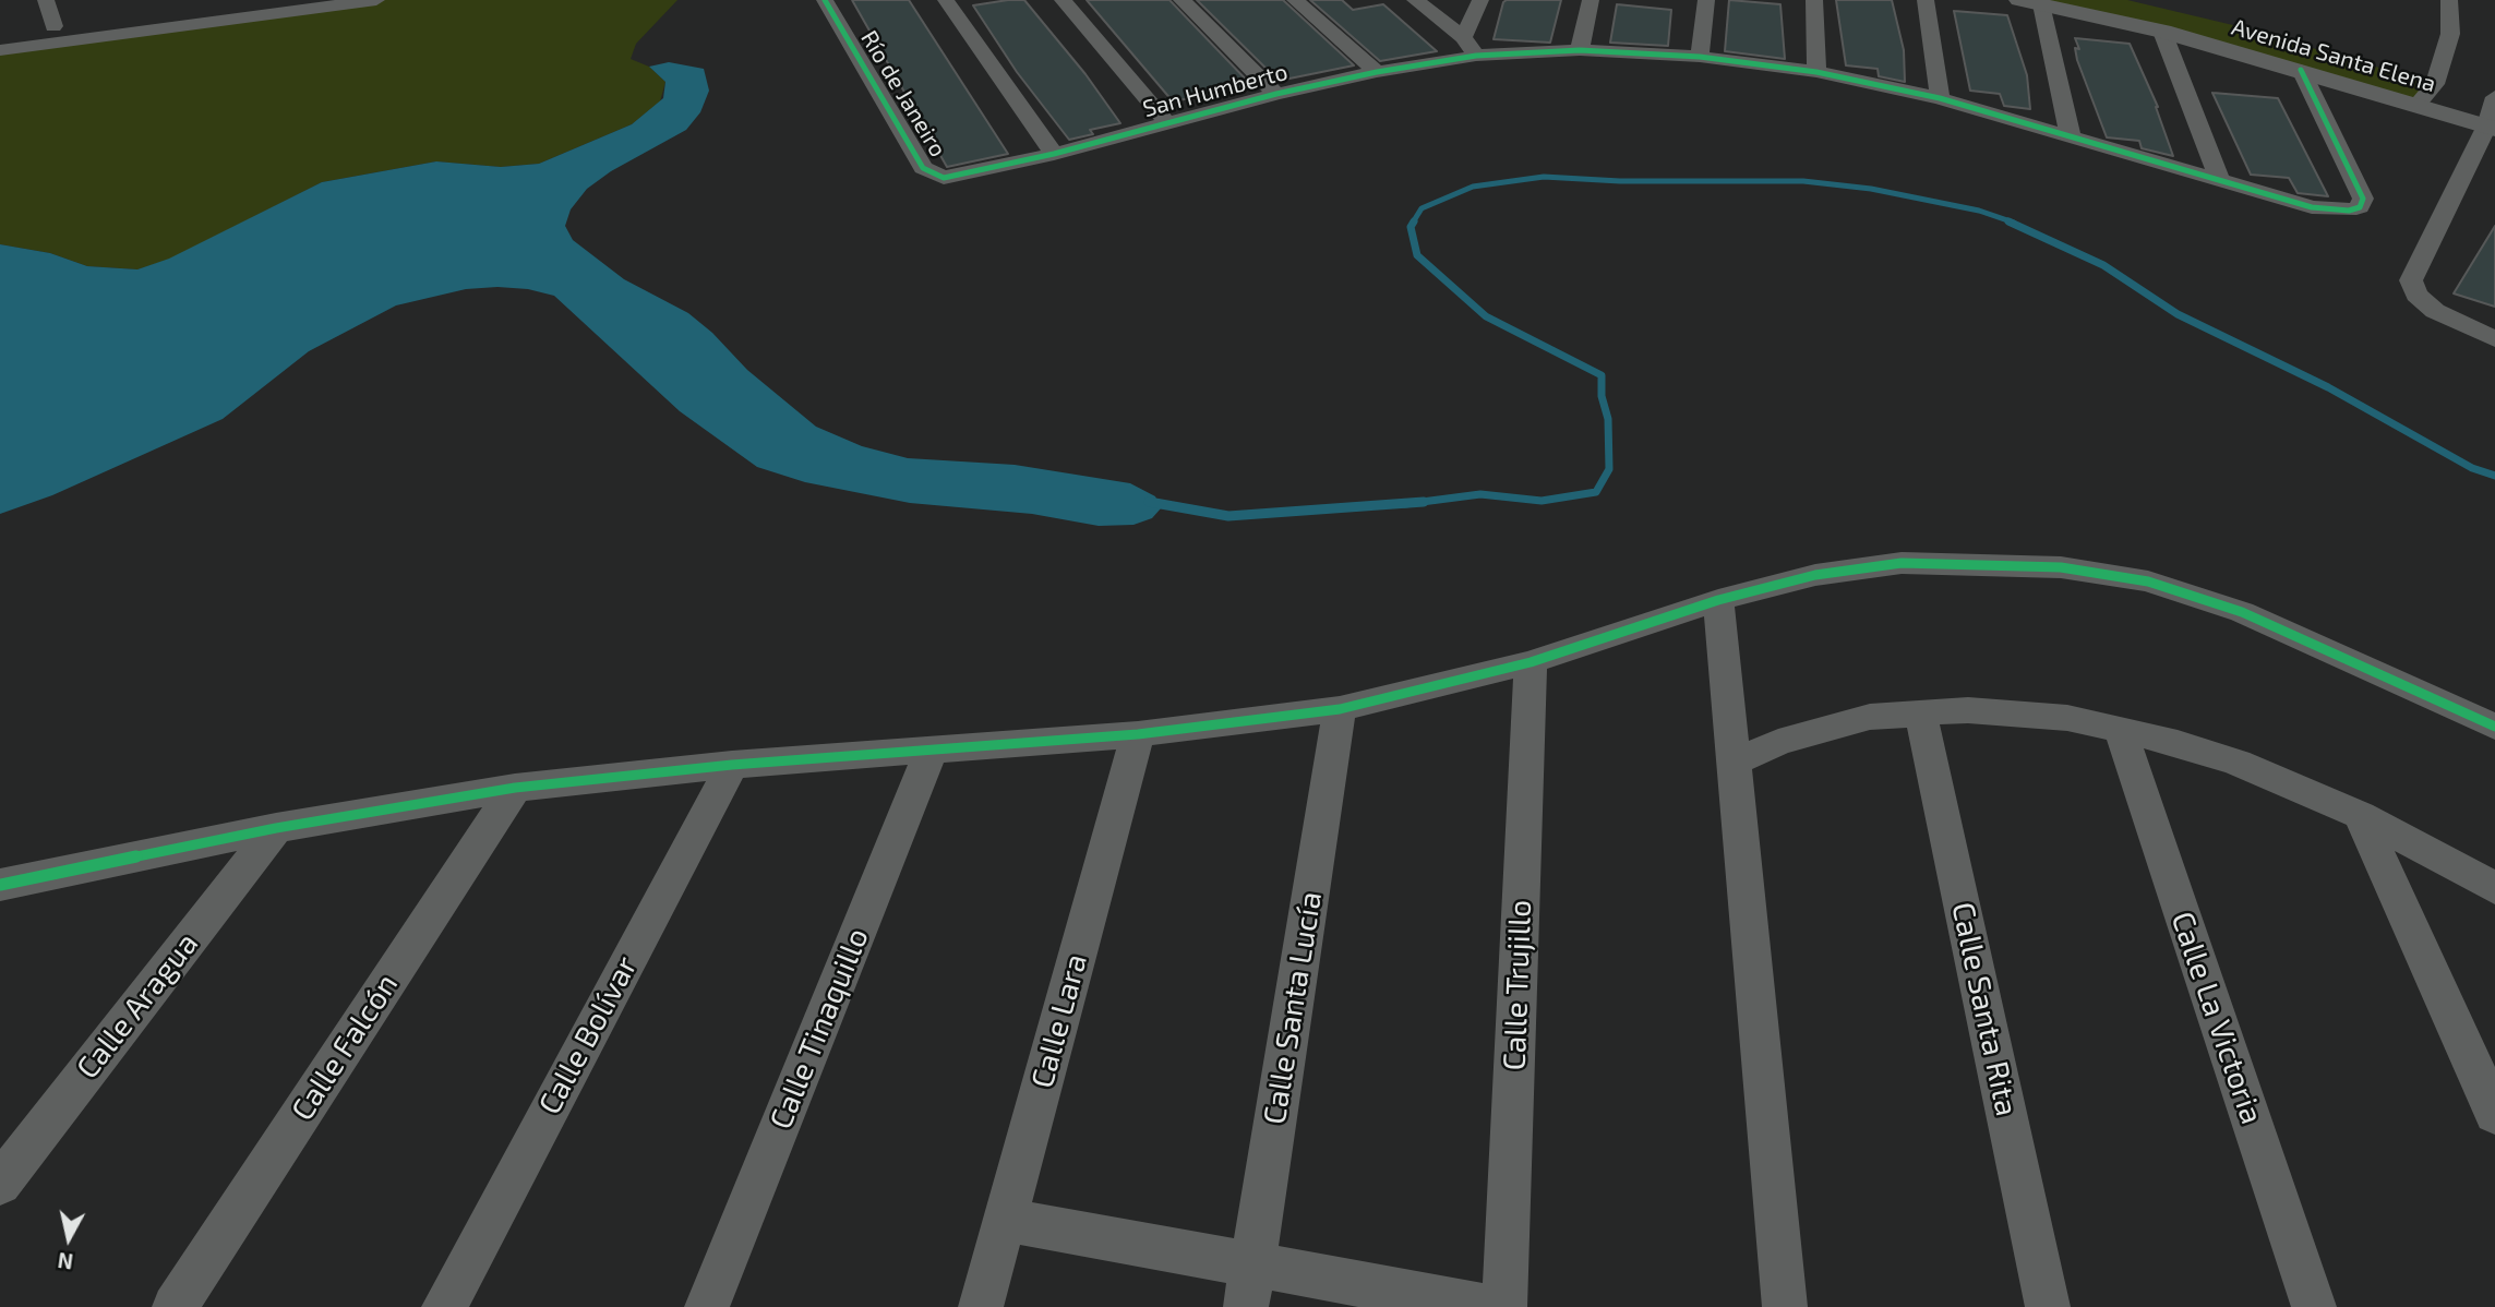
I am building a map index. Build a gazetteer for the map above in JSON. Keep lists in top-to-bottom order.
{
  "streets": {
    "street": [
      "Avenida Santa Elena",
      "San Humberto",
      "Río de Janeiro",
      "Calle Trujillo",
      "Calle Aragua",
      "Calle Santa Lucía",
      "Calle Santa Rita",
      "Calle La Victoria",
      "Calle Lara",
      "Calle Tinaquillo",
      "Calle Bolívar",
      "Calle Falcón"
    ]
  },
  "crossings": [
    ["Avenida Santa Elena", "San Humberto"],
    ["San Humberto", "Río de Janeiro"]
  ],
  "north": "bottom"
}
